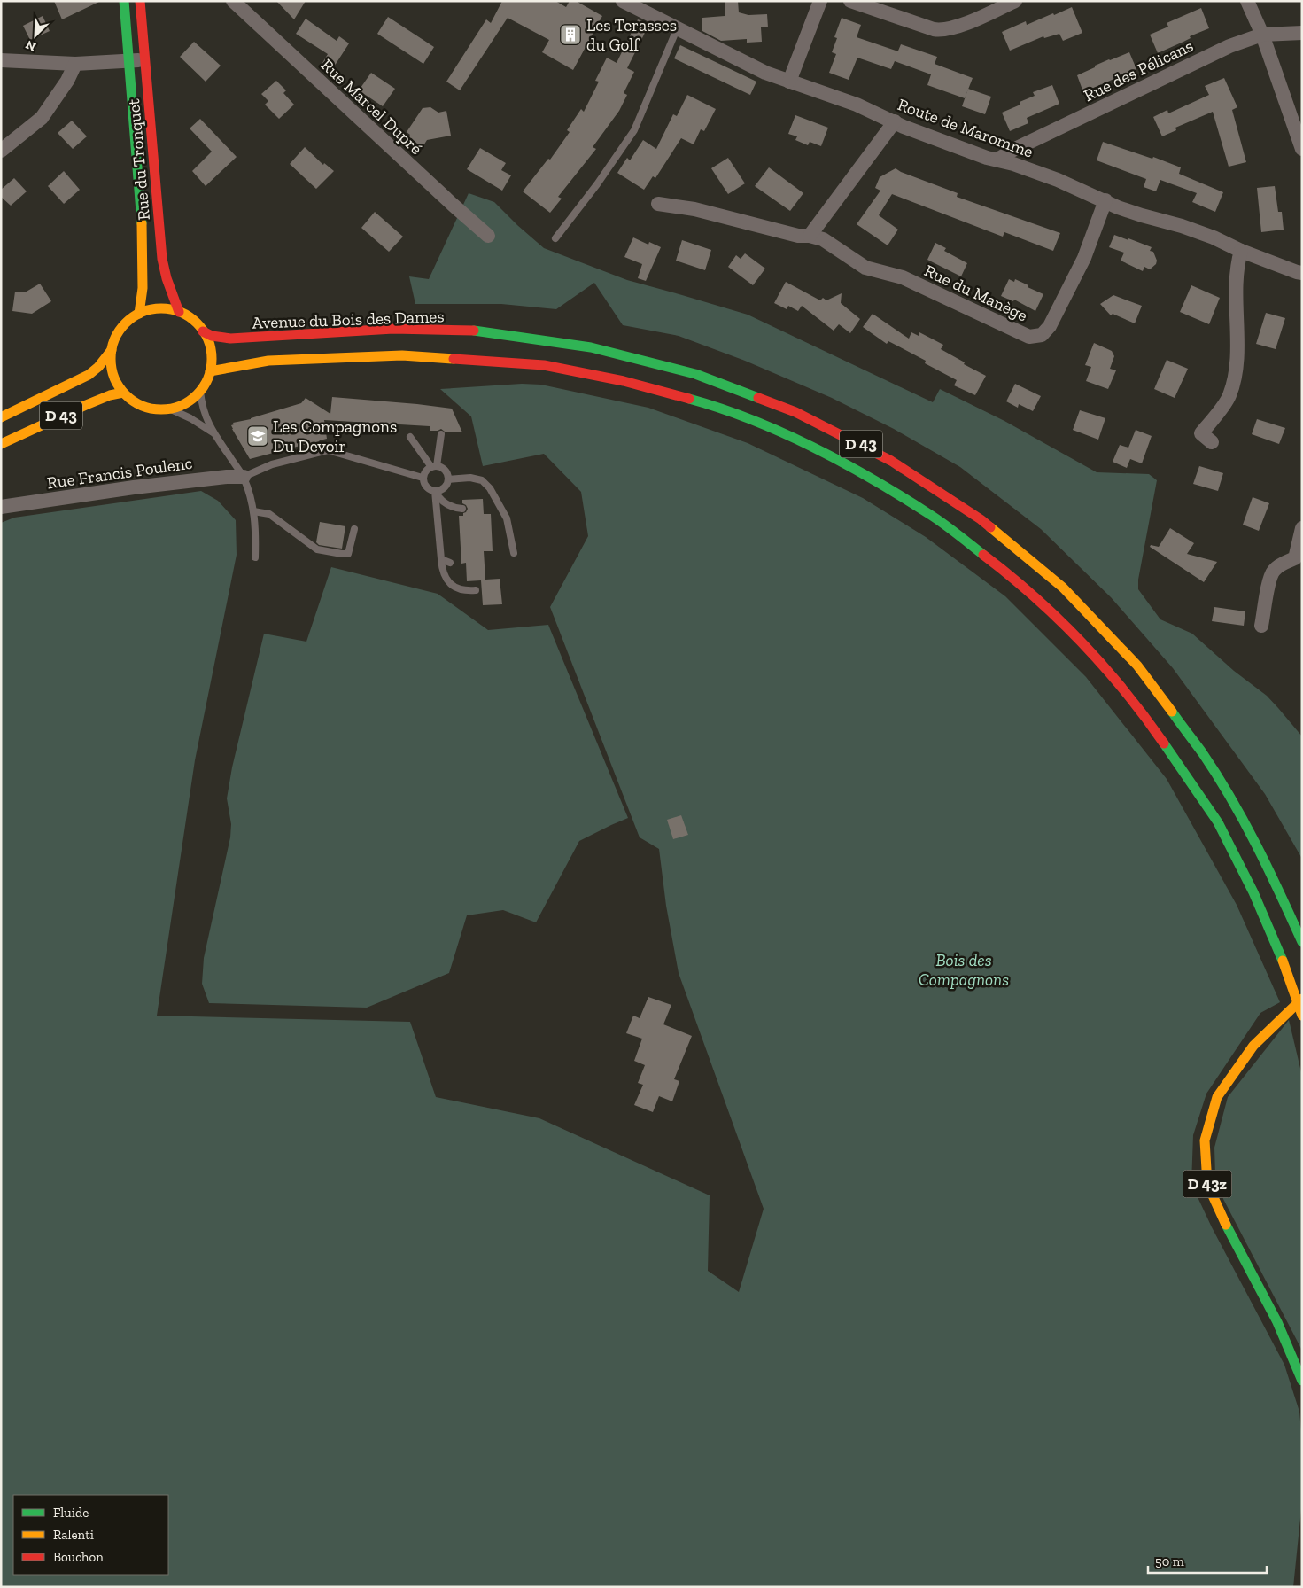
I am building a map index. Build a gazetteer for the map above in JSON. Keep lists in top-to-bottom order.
{
  "streets": {
    "main road": [
      "Rue du Tronquet",
      "Avenue du Bois des Dames",
      "D 43",
      "D 43z"
    ],
    "street": [
      "Rue des Pélicans",
      "Rue Marcel Dupré",
      "Route de Maromme",
      "Rue du Manège",
      "Rue Francis Poulenc"
    ]
  },
  "crossings": [
    ["Rue des Pélicans", "Route de Maromme"],
    ["Route de Maromme", "Rue du Manège"],
    ["Rue du Tronquet", "Avenue du Bois des Dames"],
    ["Rue du Tronquet", "D 43"],
    ["Avenue du Bois des Dames", "D 43"]
  ],
  "parks": ["Bois des Compagnons"],
  "places": {
    "building": ["Les Terasses du Golf"],
    "school or university": ["Les Compagnons Du Devoir"]
  },
  "legend": ["Fluide", "Ralenti", "Bouchon"],
  "scale_bar": "50 m",
  "north": "bottom left"
}
